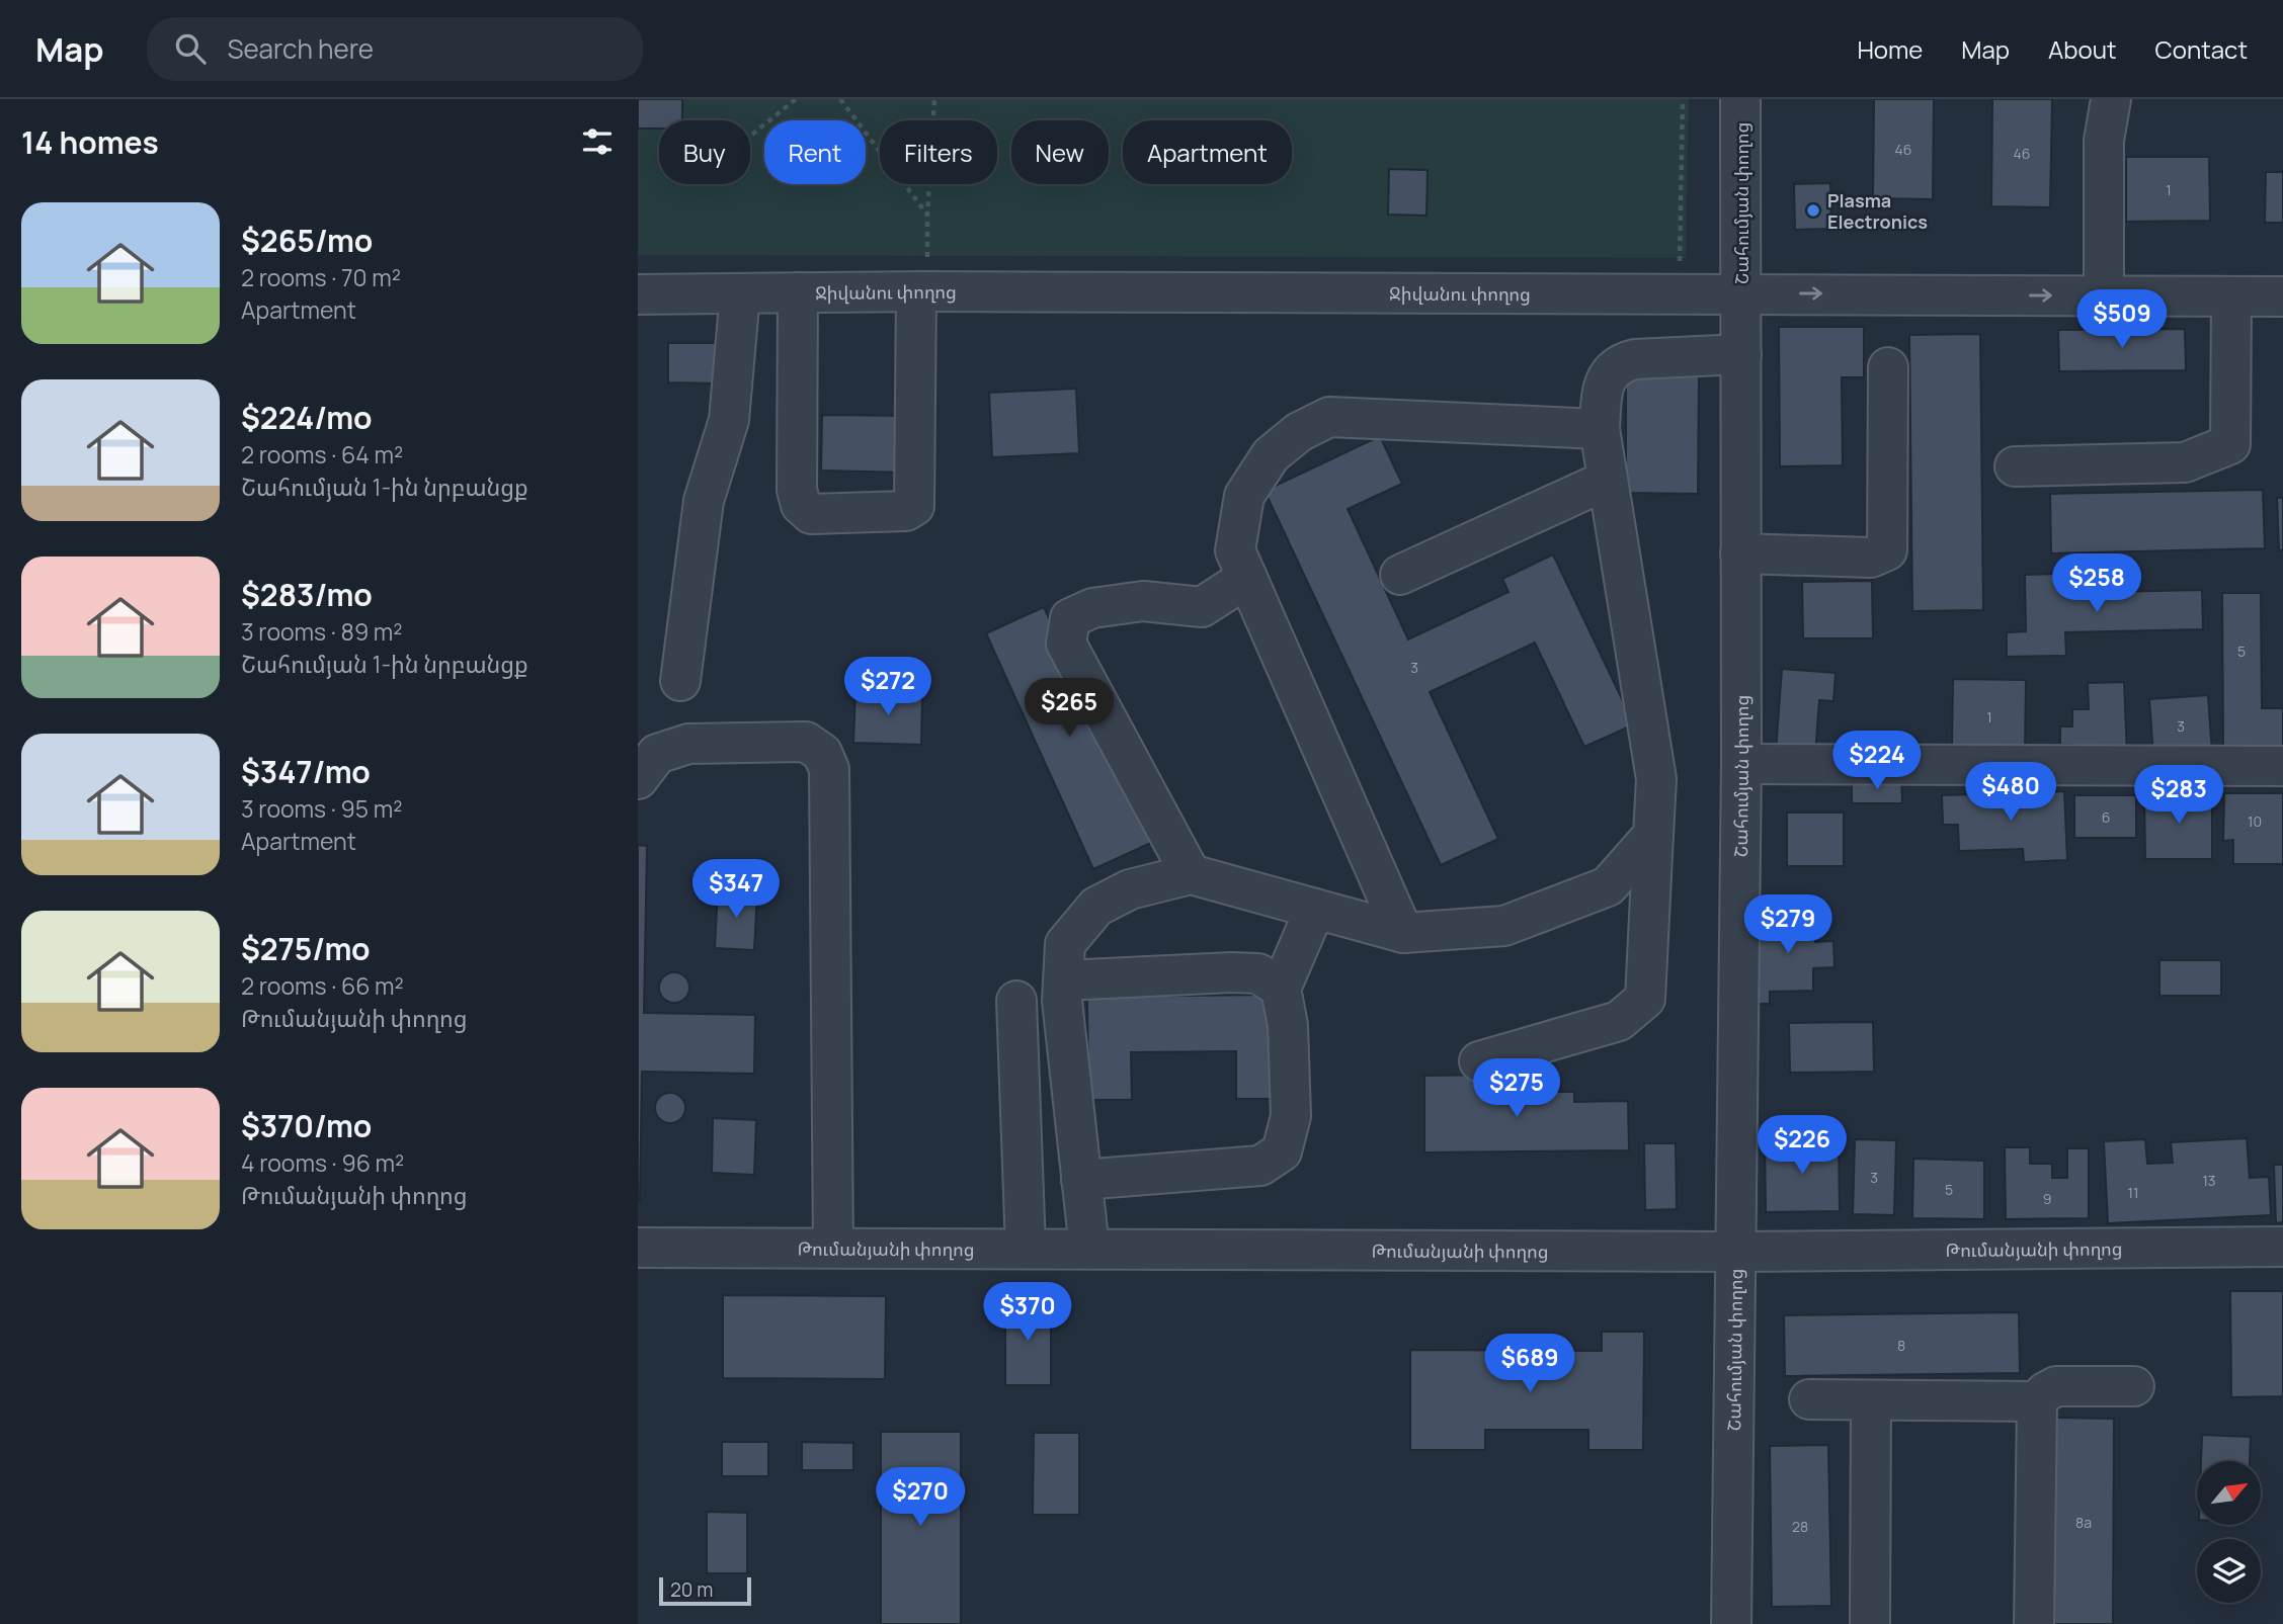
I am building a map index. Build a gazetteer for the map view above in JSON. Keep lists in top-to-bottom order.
{
  "streets": {
    "street": ["Շահումյան փողոց", "Ջիվանու փողոց", "Թումանյանի փողոց"]
  },
  "crossings": [
    ["Շահումյան փողոց", "Ջիվանու փողոց"],
    ["Շահումյան փողոց", "Թումանյանի փողոց"]
  ],
  "places": ["Plasma Electronics"],
  "house_numbers": [
    "46",
    "46",
    "1",
    "5",
    "3",
    "1",
    "3",
    "6",
    "10",
    "3",
    "13",
    "5",
    "11",
    "9",
    "8",
    "8a",
    "28"
  ],
  "scale_bar": "20 m",
  "north": "top right",
  "page": {
    "header": "Map",
    "search": "Search here",
    "nav": [
      "Home",
      "Map",
      "About",
      "Contact"
    ],
    "heading": "14 homes",
    "chip": [
      "Buy",
      "Rent",
      "Filters",
      "New",
      "Apartment"
    ],
    "list": [
      {
        "name": "$265/mo",
        "note": "2 rooms · 70 m² · Apartment"
      },
      {
        "name": "$224/mo",
        "note": "2 rooms · 64 m² · Շահումյան 1-ին նրբանցք"
      },
      {
        "name": "$283/mo",
        "note": "3 rooms · 89 m² · Շահումյան 1-ին նրբանցք"
      },
      {
        "name": "$347/mo",
        "note": "3 rooms · 95 m² · Apartment"
      },
      {
        "name": "$275/mo",
        "note": "2 rooms · 66 m² · Թումանյանի փողոց"
      },
      {
        "name": "$370/mo",
        "note": "4 rooms · 96 m² · Թումանյանի փողոց"
      }
    ],
    "price": [
      "$509",
      "$258",
      "$272",
      "$265",
      "$224",
      "$480",
      "$283",
      "$347",
      "$279",
      "$275",
      "$226",
      "$370",
      "$689",
      "$270"
    ],
    "scale": "20 m"
  }
}
